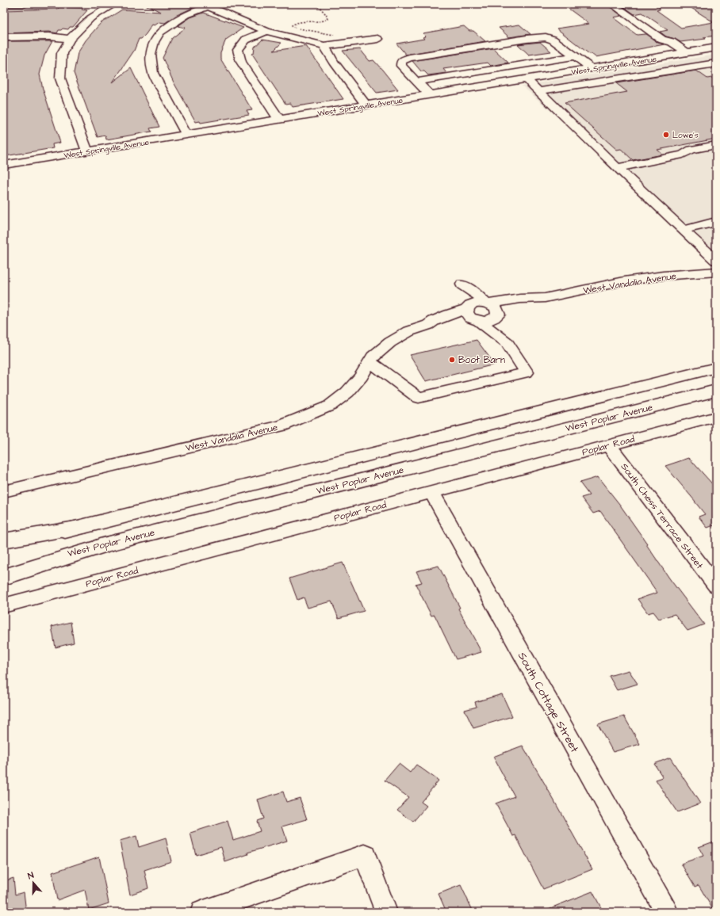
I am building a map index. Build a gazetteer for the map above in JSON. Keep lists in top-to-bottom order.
{
  "streets": {
    "main road": ["West Poplar Avenue"],
    "street": [
      "West Springville Avenue",
      "West Vandalia Avenue",
      "Poplar Road",
      "South Chess Terrace Street",
      "South Cottage Street"
    ]
  },
  "crossings": [
    ["Poplar Road", "South Chess Terrace Street"],
    ["Poplar Road", "South Cottage Street"]
  ],
  "places": ["Lowe's", "Boot Barn"],
  "north": "top"
}
